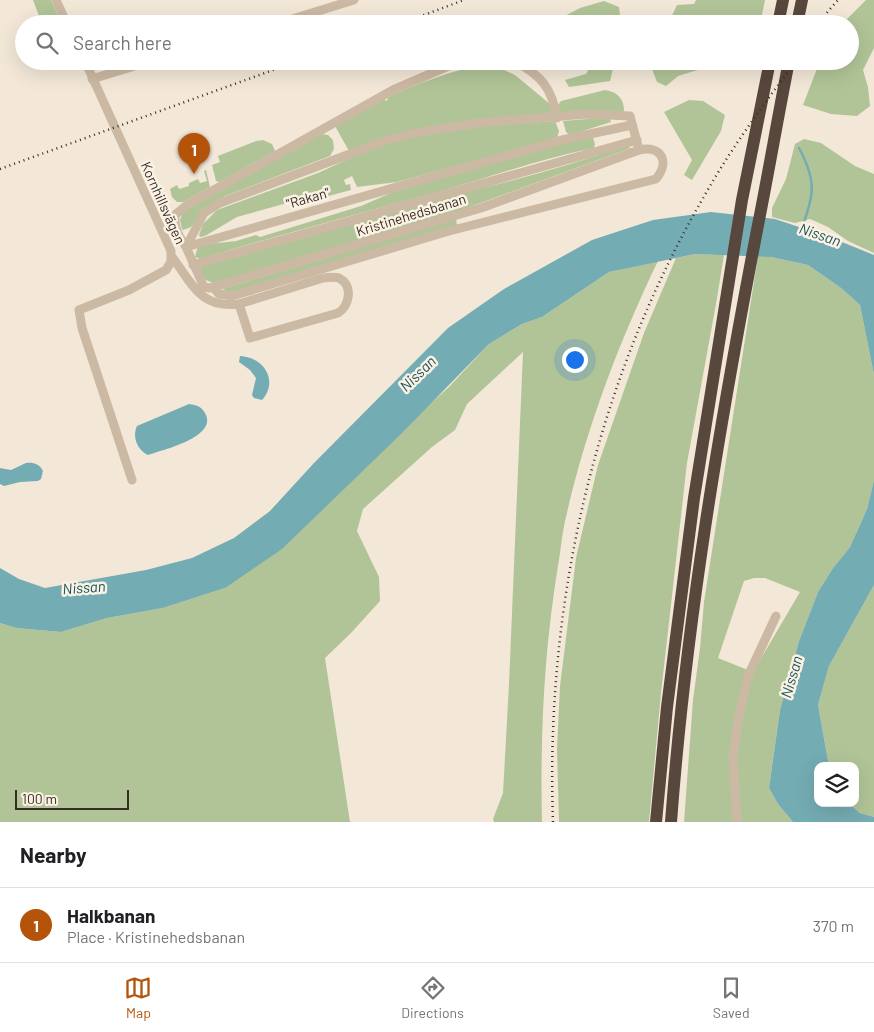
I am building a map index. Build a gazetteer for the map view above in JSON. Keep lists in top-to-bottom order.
{
  "streets": {
    "street": ["\"Rakan\"", "Kornhillsvägen", "Kristinehedsbanan"]
  },
  "water": ["Nissan"],
  "scale_bar": "100 m",
  "page": {
    "search": "Search here",
    "pins": "1",
    "scale": "100 m",
    "heading": "Nearby",
    "list": [
      {
        "mark": "1",
        "name": "Halkbanan",
        "note": "Place · Kristinehedsbanan",
        "value": "370 m"
      }
    ],
    "nav": ["Map", "Directions", "Saved"]
  }
}
